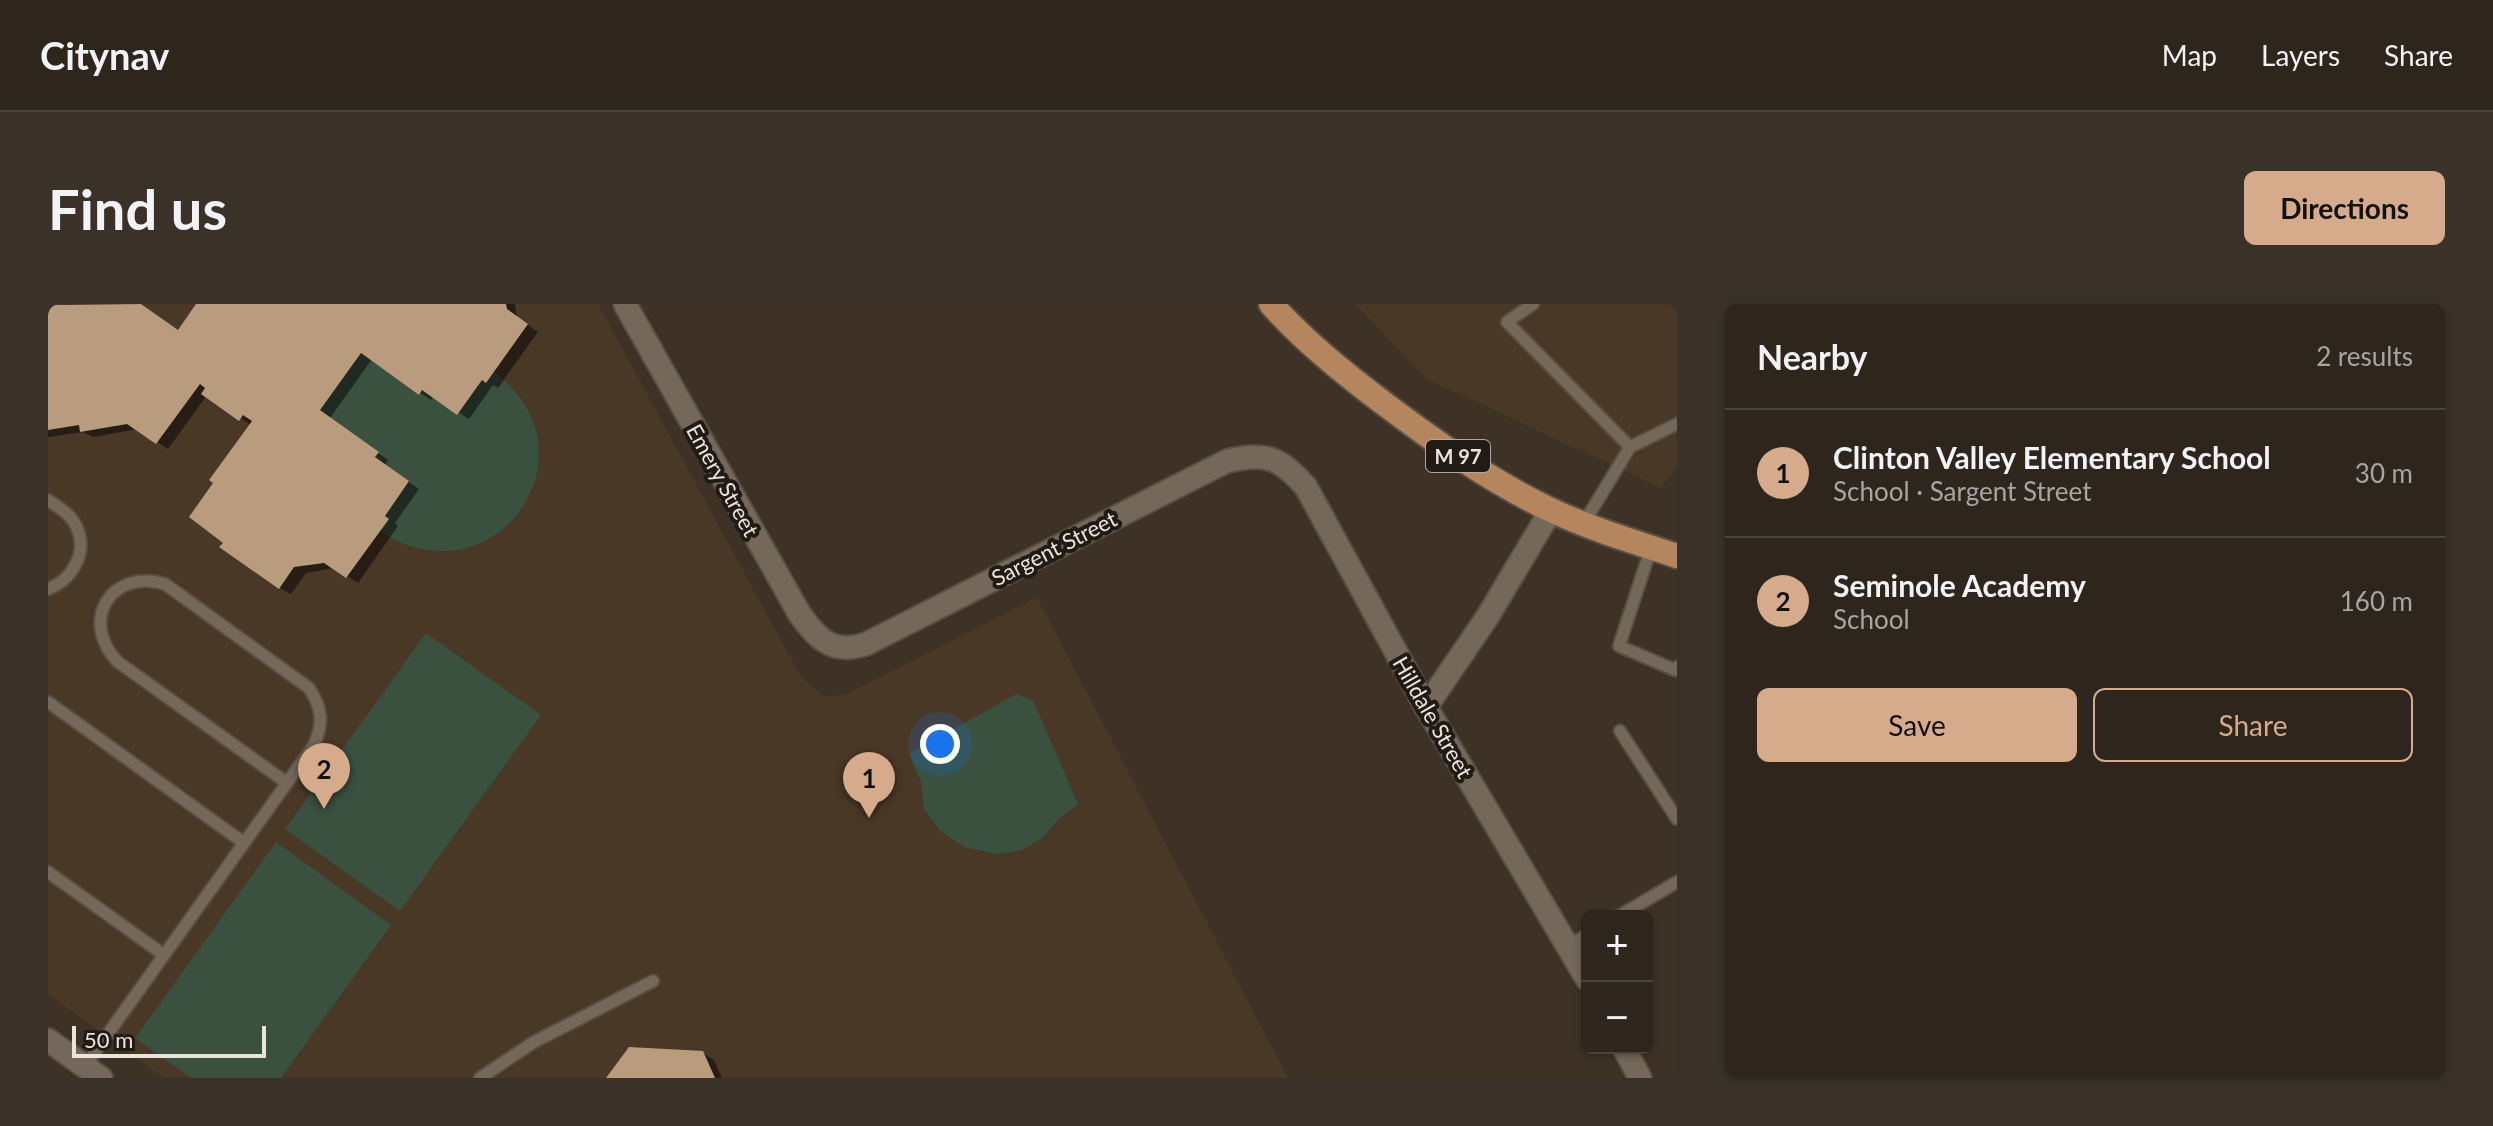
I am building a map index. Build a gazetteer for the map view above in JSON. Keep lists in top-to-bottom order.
{
  "streets": {
    "main road": ["M 97"],
    "street": ["Emery Street", "Sargent Street", "Hilldale Street"]
  },
  "crossings": [
    ["Emery Street", "Sargent Street"],
    ["Sargent Street", "Hilldale Street"]
  ],
  "scale_bar": "50 m",
  "page": {
    "header": "Citynav",
    "nav": ["Map", "Layers", "Share"],
    "buttons": [
      "Directions",
      ["Save", "Share"]
    ],
    "title": "Find us",
    "heading": ["Nearby", "2 results"],
    "list": [
      {
        "mark": "1",
        "name": "Clinton Valley Elementary School",
        "note": "School · Sargent Street",
        "value": "30 m"
      },
      {
        "mark": "2",
        "name": "Seminole Academy",
        "note": "School",
        "value": "160 m"
      }
    ],
    "pins": ["2", "1"],
    "map_buttons": ["+", "−"],
    "scale": "50 m"
  }
}
